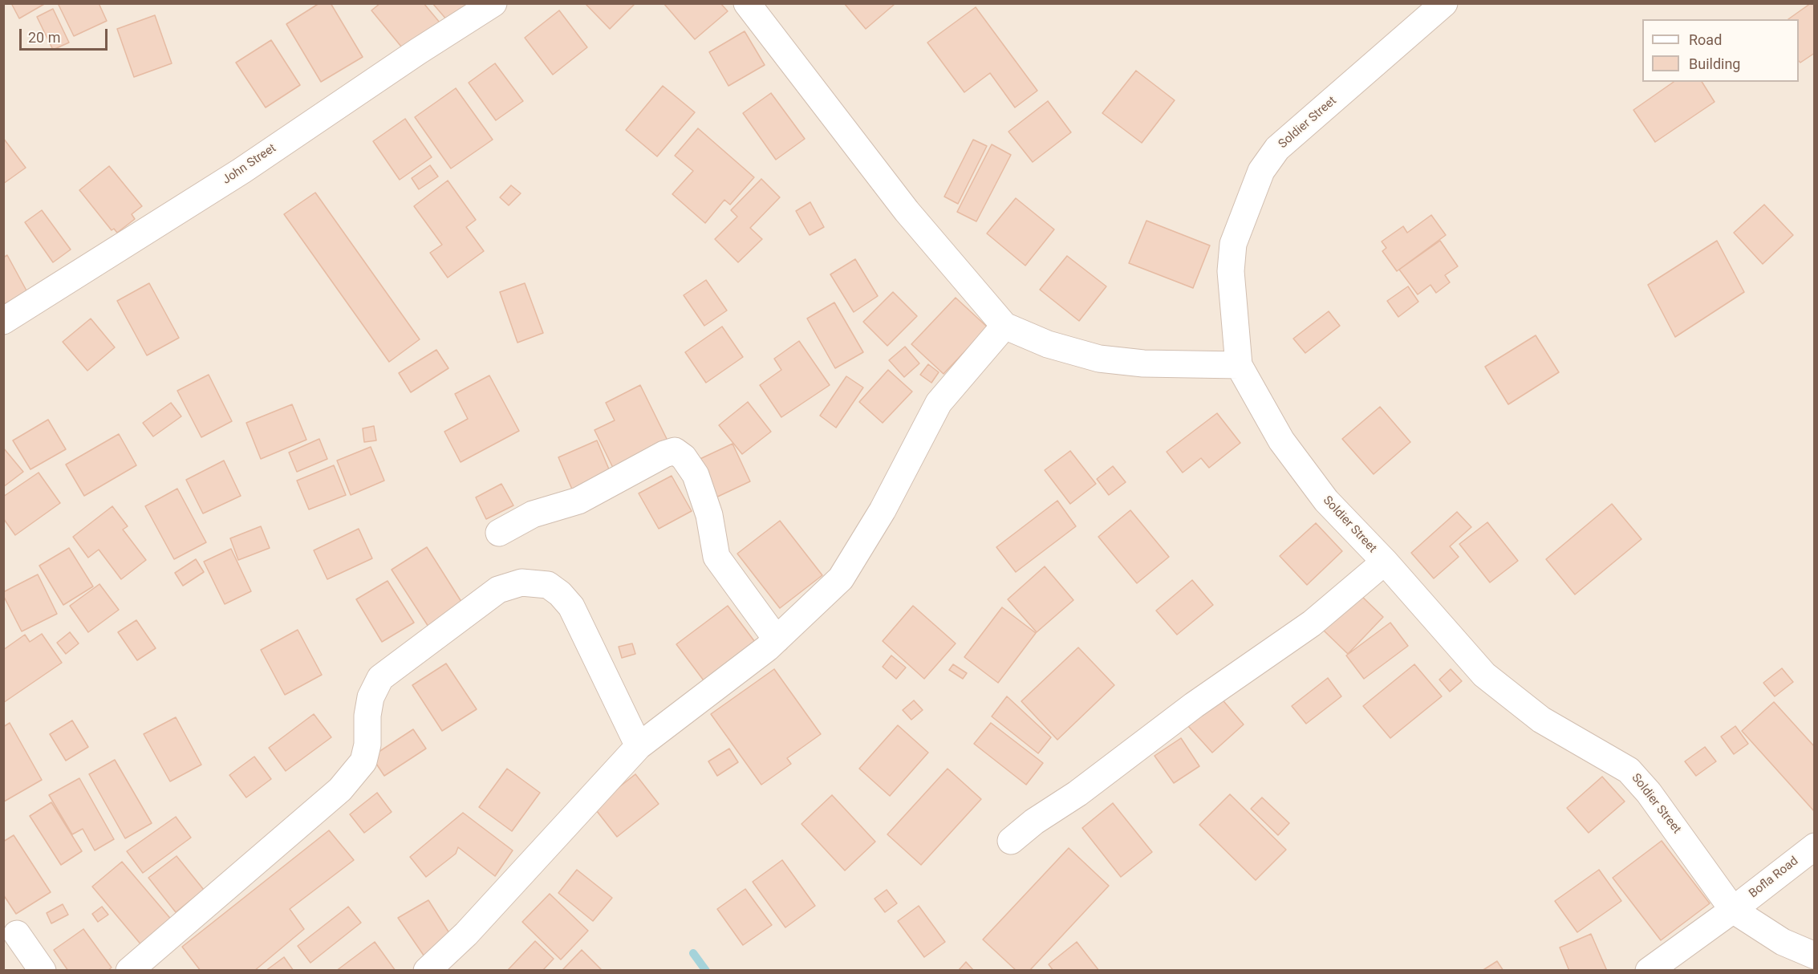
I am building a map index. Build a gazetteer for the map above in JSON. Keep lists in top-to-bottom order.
{
  "streets": {
    "street": ["Soldier Street", "John Street", "Bofla Road"]
  },
  "crossings": [
    ["Soldier Street", "Bofla Road"]
  ],
  "legend": ["Road", "Building"],
  "scale_bar": "20 m"
}
